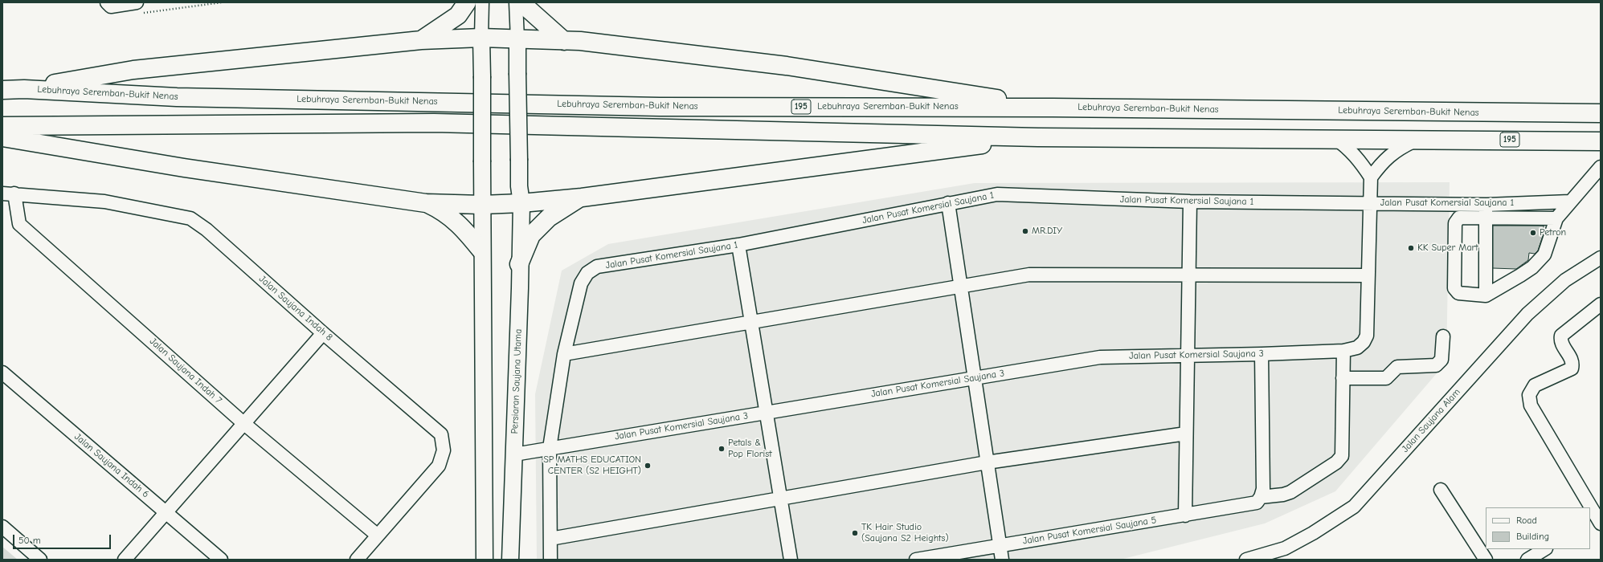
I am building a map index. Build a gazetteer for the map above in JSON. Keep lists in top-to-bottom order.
{
  "streets": {
    "highway": ["Lebuhraya Seremban-Bukit Nenas", "195"],
    "main road": ["Persiaran Saujana Utama"],
    "street": [
      "Jalan Pusat Komersial Saujana 1",
      "Jalan Saujana Indah 8",
      "Jalan Pusat Komersial Saujana 3",
      "Jalan Saujana Indah 7",
      "Jalan Saujana Alam",
      "Jalan Saujana Indah 6",
      "Jalan Pusat Komersial Saujana 5"
    ]
  },
  "crossings": [
    ["Jalan Pusat Komersial Saujana 1", "Jalan Pusat Komersial Saujana 3"],
    ["Jalan Saujana Indah 8", "Jalan Saujana Indah 7"],
    ["Jalan Pusat Komersial Saujana 3", "Persiaran Saujana Utama"]
  ],
  "places": [
    "MR.DIY",
    "Petron",
    "KK Super Mart",
    "Petals & Pop Florist",
    "SP MATHS EDUCATION CENTER (S2 HEIGHT)",
    "TK Hair Studio (Saujana S2 Heights)"
  ],
  "legend": ["Road", "Building"],
  "scale_bar": "50 m"
}
